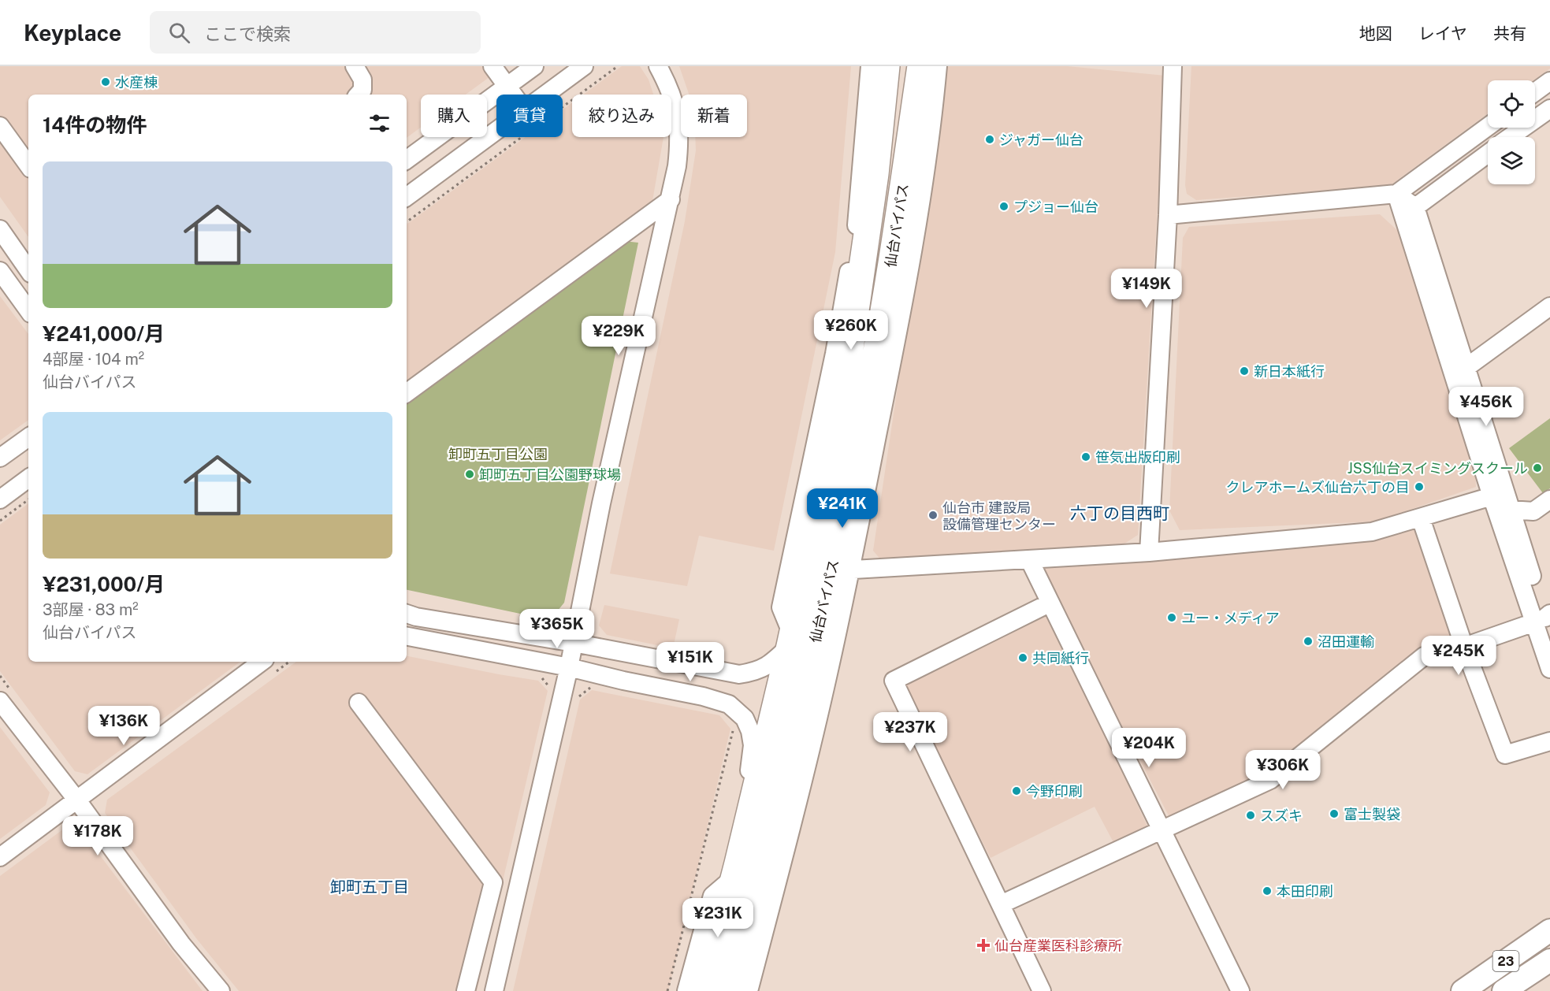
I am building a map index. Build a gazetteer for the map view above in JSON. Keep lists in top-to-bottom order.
{
  "streets": {
    "highway": ["仙台バイパス"],
    "main road": ["23"]
  },
  "districts": ["六丁の目西町", "卸町五丁目"],
  "parks": ["卸町五丁目公園"],
  "places": {
    "other": [
      "水産棟",
      "ジャガー仙台",
      "プジョー仙台",
      "新日本紙行",
      "笹気出版印刷",
      "JSS仙台スイミングスクール",
      "卸町五丁目公園野球場",
      "クレアホームズ仙台六丁の目",
      "仙台市 建設局 設備管理センター",
      "ユー・メディア",
      "沼田運輸",
      "共同紙行",
      "今野印刷",
      "富士製袋",
      "スズキ",
      "本田印刷"
    ],
    "health": ["仙台産業医科診療所"]
  },
  "page": {
    "header": "Keyplace",
    "search": "ここで検索",
    "nav": ["地図", "レイヤ", "共有"],
    "chip": [
      "購入",
      "賃貸",
      "絞り込み",
      "新着"
    ],
    "heading": "14件の物件",
    "list": [
      {
        "name": "¥241,000/月",
        "note": "4部屋 · 104 m² · 仙台バイパス"
      },
      {
        "name": "¥231,000/月",
        "note": "3部屋 · 83 m² · 仙台バイパス"
      }
    ],
    "price": [
      "¥149K",
      "¥260K",
      "¥229K",
      "¥456K",
      "¥241K",
      "¥365K",
      "¥245K",
      "¥151K",
      "¥136K",
      "¥237K",
      "¥204K",
      "¥306K",
      "¥178K",
      "¥231K"
    ]
  }
}
